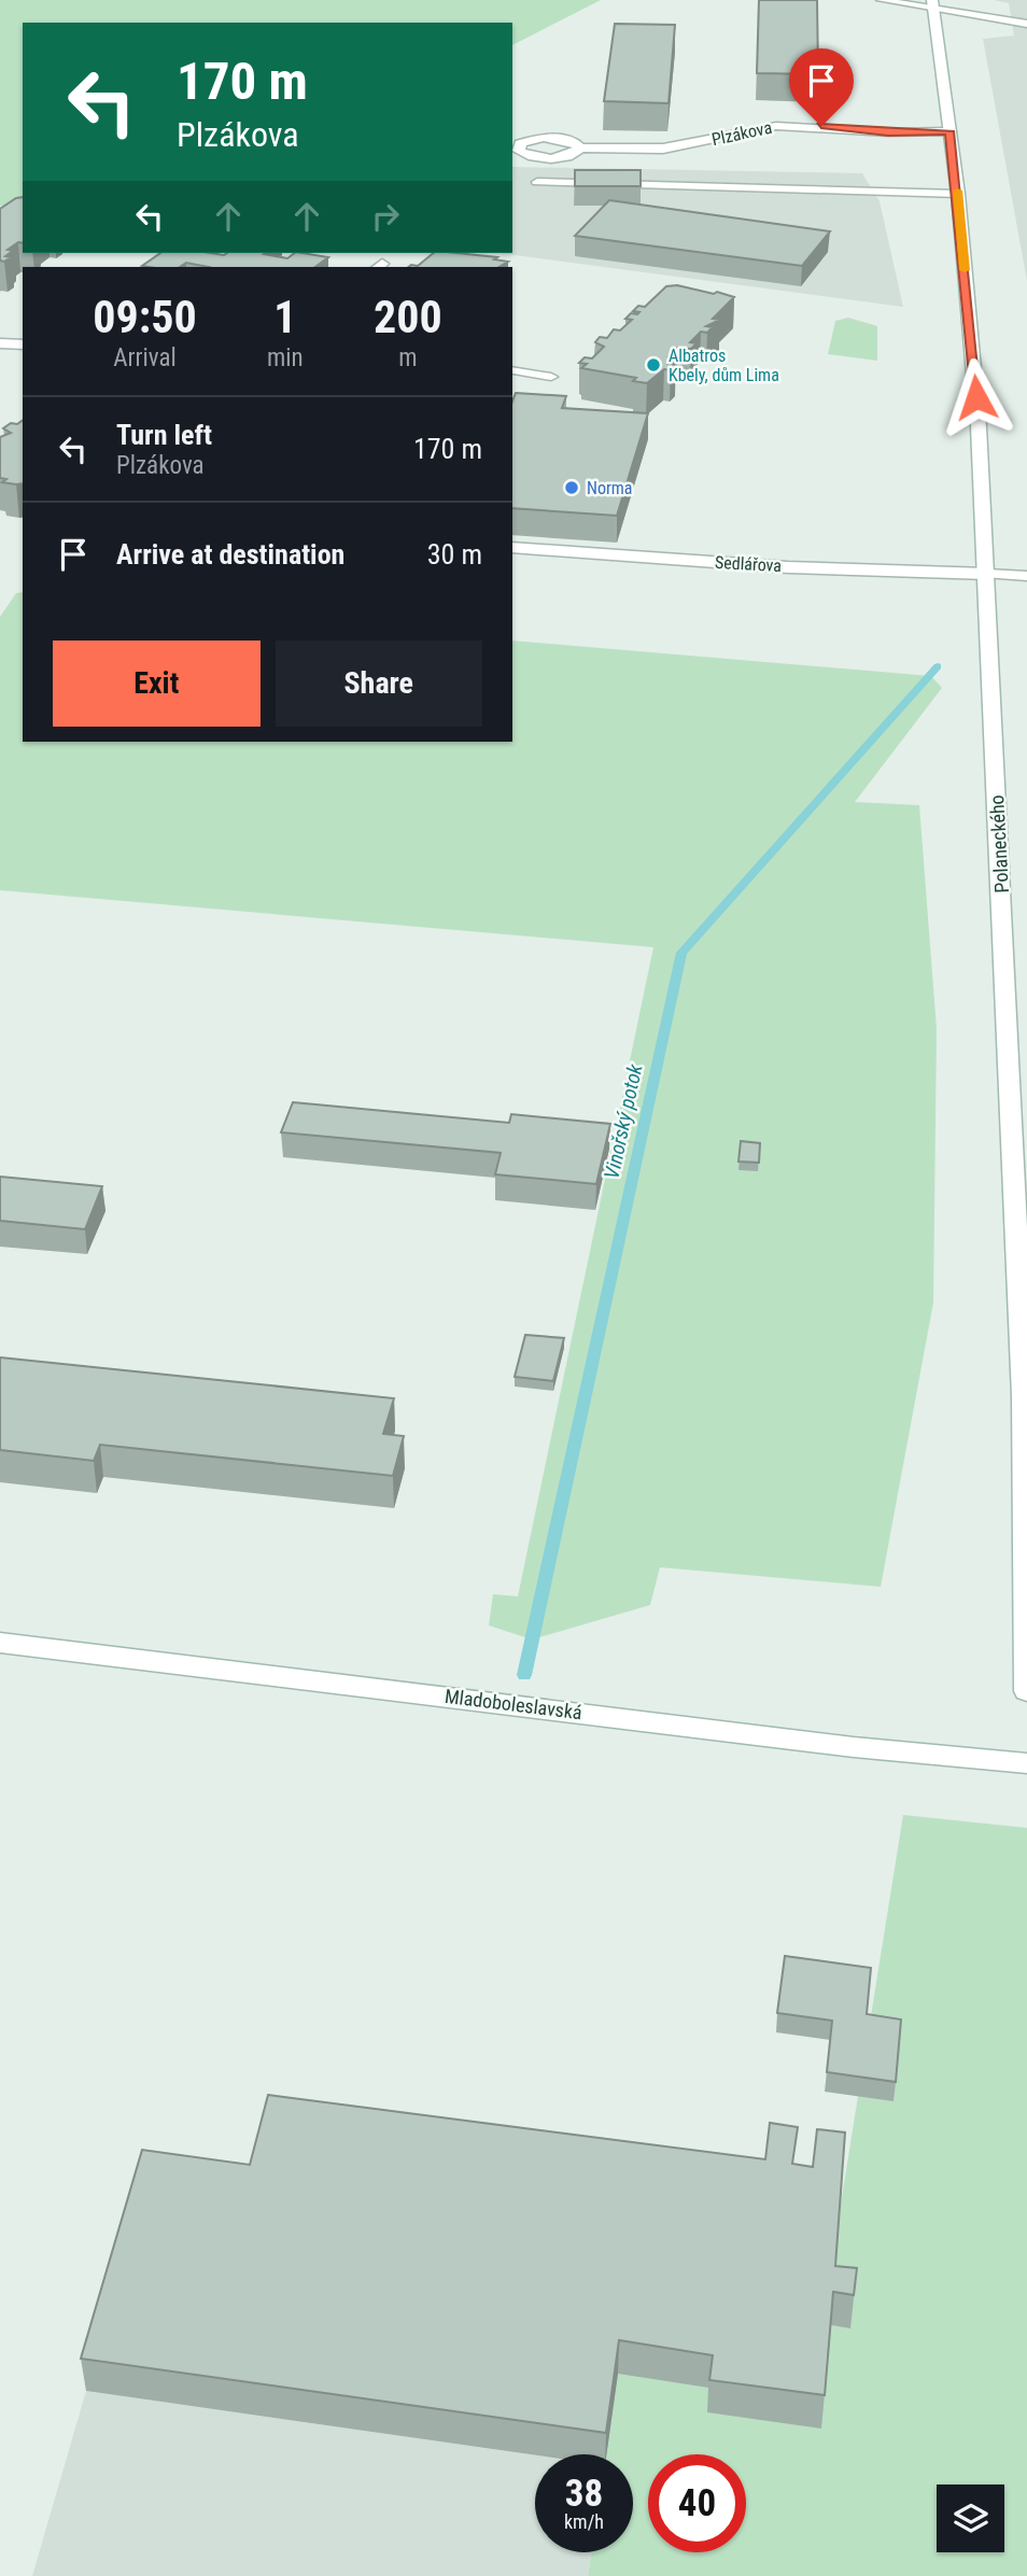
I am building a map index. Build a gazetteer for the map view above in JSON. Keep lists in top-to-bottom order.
{
  "streets": {
    "street": [
      "Plzákova",
      "Sedlářova",
      "Polaneckého",
      "Mladoboleslavská"
    ]
  },
  "crossings": [
    ["Plzákova", "Polaneckého"],
    ["Sedlářova", "Polaneckého"]
  ],
  "water": ["Vinořský potok"],
  "places": ["Albatros Kbely, dům Lima", "Norma"],
  "page": {
    "turn": ["170 m", "Plzákova"],
    "eta": [
      "09:50",
      "Arrival",
      "1",
      "min",
      "200",
      "m"
    ],
    "list": [
      {
        "name": "Turn left",
        "note": "Plzákova",
        "value": "170 m"
      },
      {
        "name": "Arrive at destination",
        "value": "30 m"
      }
    ],
    "buttons": ["Exit", "Share"],
    "speed": "38 km/h",
    "limit": "40"
  }
}
